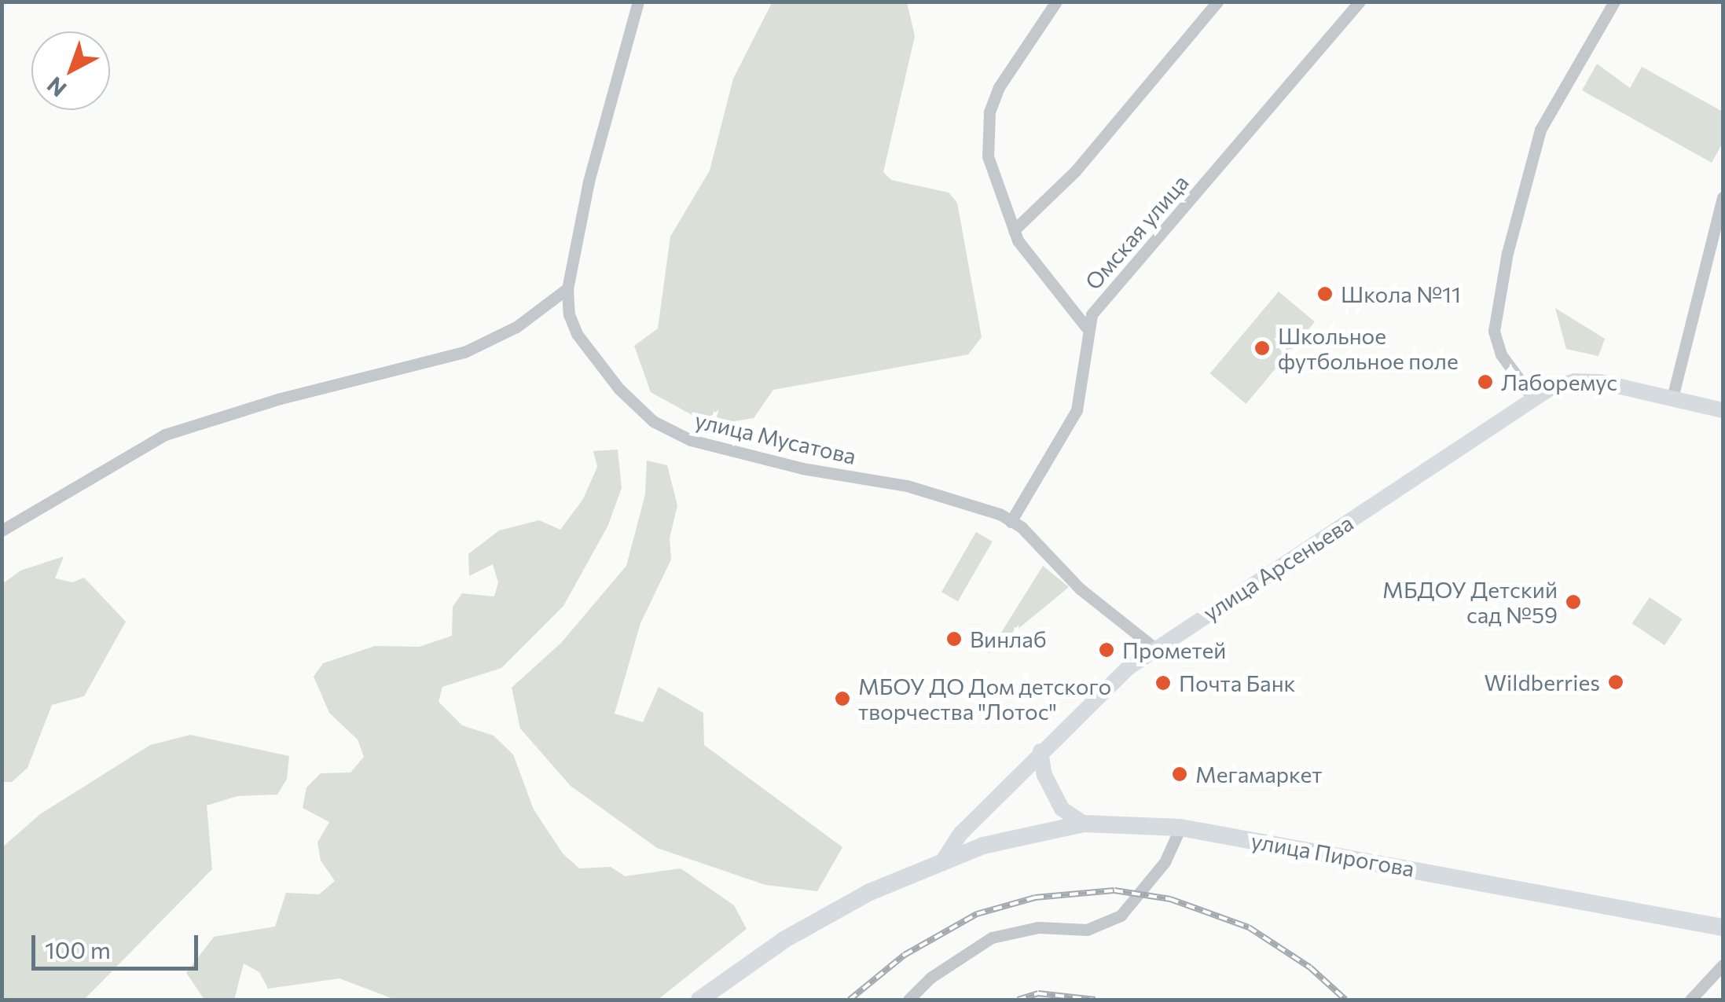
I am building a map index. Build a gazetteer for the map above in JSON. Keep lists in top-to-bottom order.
{
  "streets": {
    "main road": ["улица Арсеньева", "улица Пирогова"],
    "street": ["Омская улица", "улица Мусатова"]
  },
  "crossings": [
    ["улица Мусатова", "улица Арсеньева"],
    ["улица Арсеньева", "улица Пирогова"]
  ],
  "places": [
    "Школа №11",
    "Школьное футбольное поле",
    "Лаборемус",
    "МБДОУ Детский сад №59",
    "Винлаб",
    "Прометей",
    "Wildberries",
    "Почта Банк",
    "МБОУ ДО Дом детского творчества \"Лотос\"",
    "Мегамаркет"
  ],
  "scale_bar": "100 m",
  "north": "bottom left"
}
